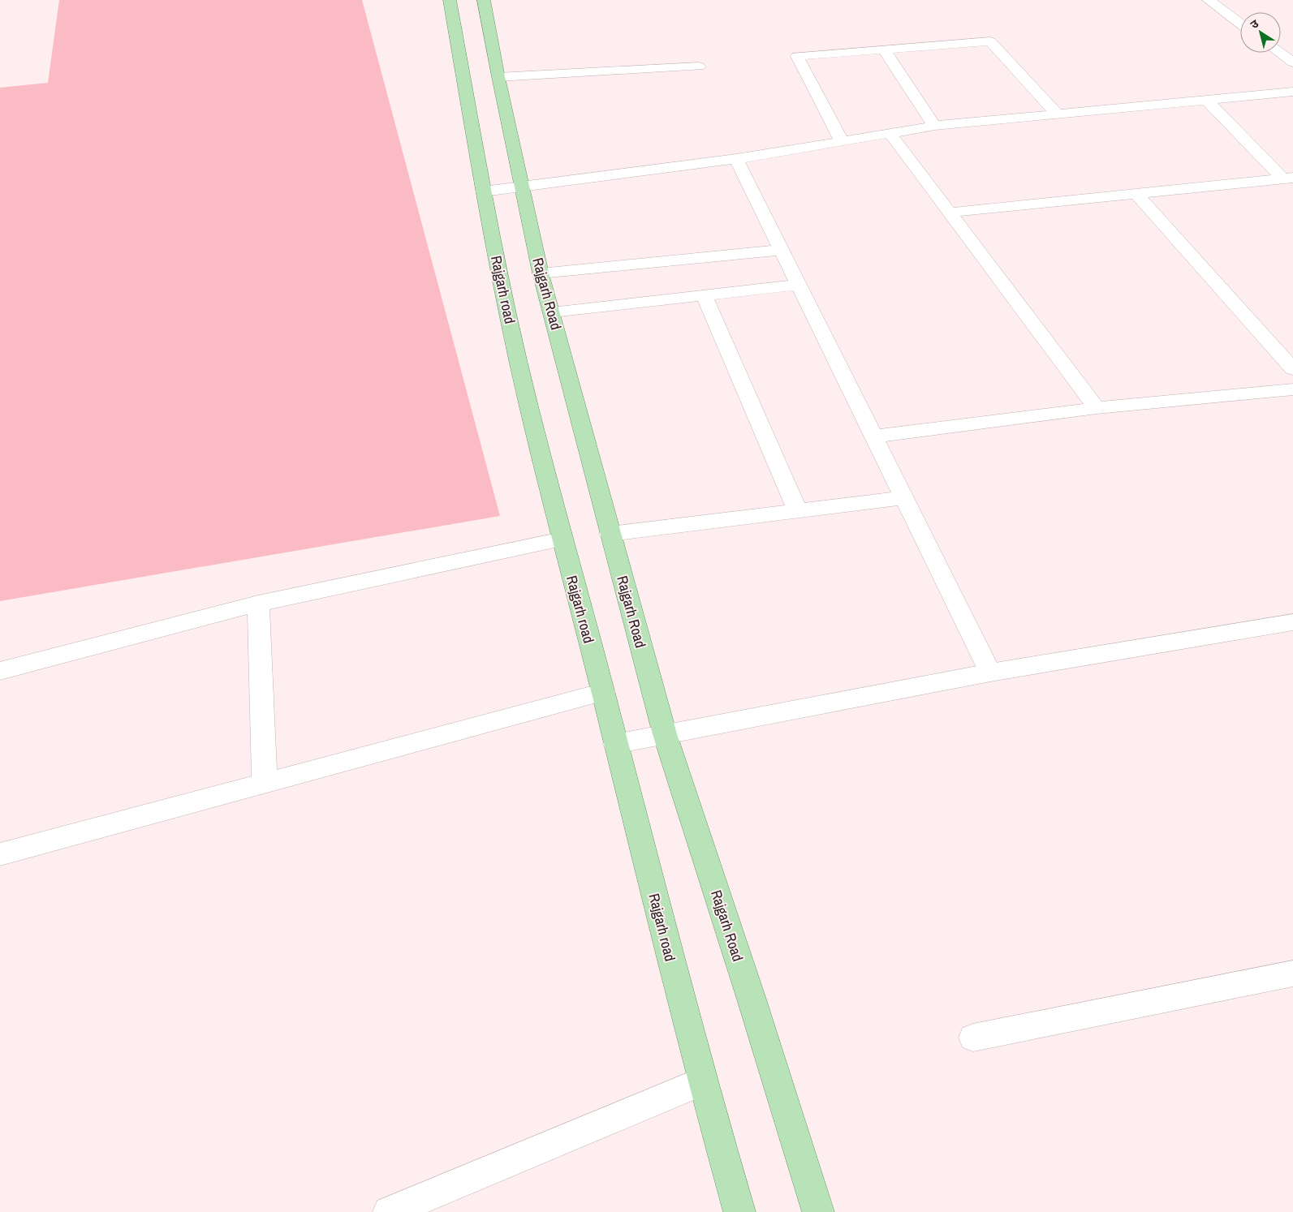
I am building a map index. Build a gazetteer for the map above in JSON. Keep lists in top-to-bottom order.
{
  "streets": {
    "main road": ["Rajgarh road", "Rajgarh Road"]
  },
  "north": "top left"
}
